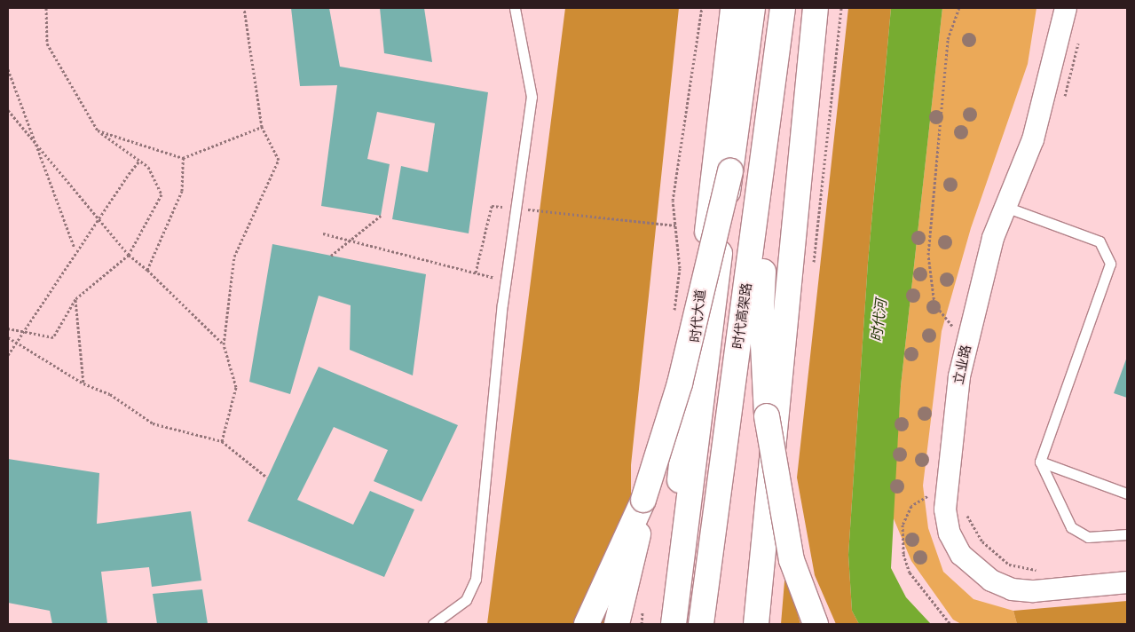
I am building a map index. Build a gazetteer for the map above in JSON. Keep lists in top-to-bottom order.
{
  "streets": {
    "main road": ["时代大道", "时代高架路"],
    "street": ["立业路"]
  },
  "water": ["时代河"]
}
